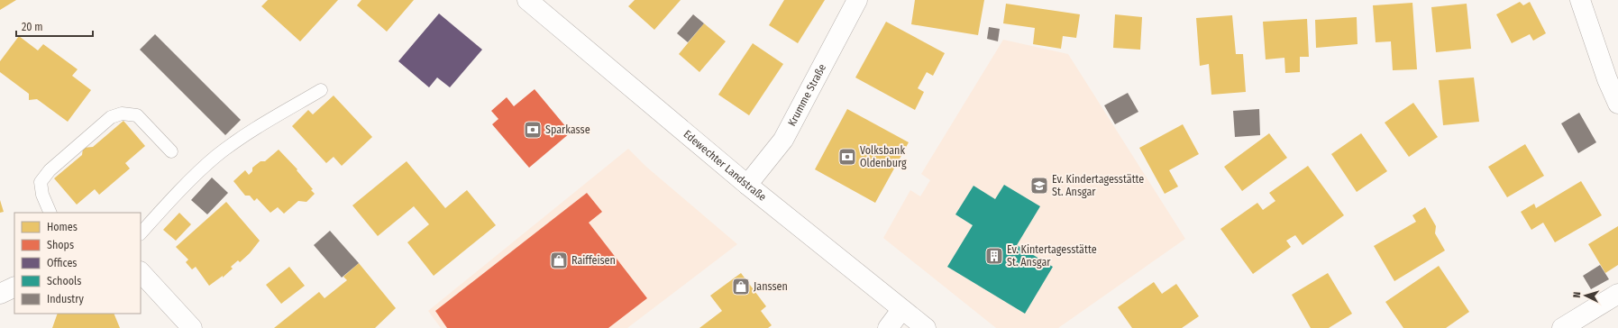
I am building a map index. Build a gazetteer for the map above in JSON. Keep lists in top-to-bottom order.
{
  "streets": {
    "main road": ["Krumme Straße", "Edewechter Landstraße"]
  },
  "crossings": [
    ["Krumme Straße", "Edewechter Landstraße"]
  ],
  "places": {
    "bank": ["Sparkasse", "Volksbank Oldenburg"],
    "school or university": ["Ev. Kindertagesstätte St. Ansgar"],
    "building": ["Ev. Kintertagesstätte St. Ansgar"],
    "shop": ["Raiffeisen", "Janssen"]
  },
  "legend": [
    "Homes",
    "Shops",
    "Offices",
    "Schools",
    "Industry"
  ],
  "scale_bar": "20 m",
  "north": "left"
}
